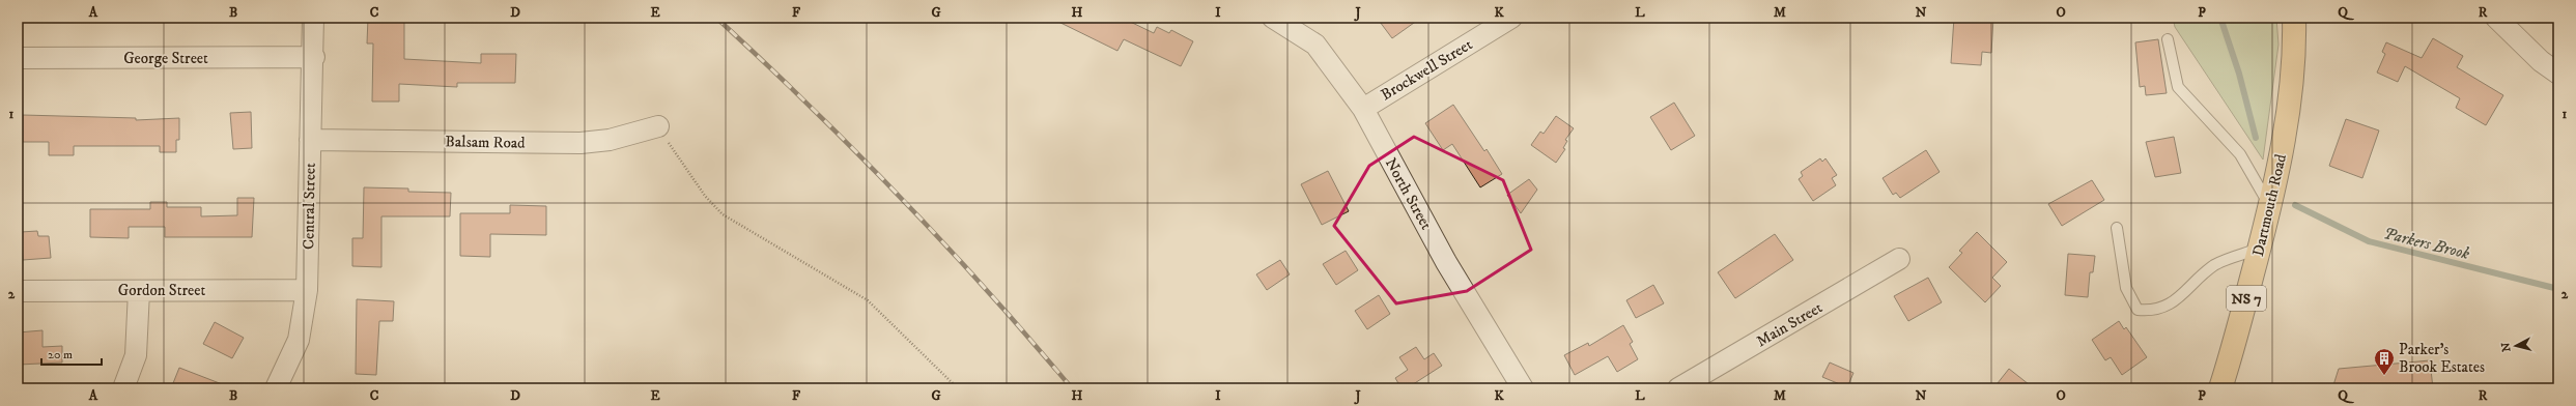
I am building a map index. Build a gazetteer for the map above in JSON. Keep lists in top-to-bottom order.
{
  "streets": {
    "main road": ["Dartmouth Road", "NS 7"],
    "street": [
      "George Street",
      "Brockwell Street",
      "Balsam Road",
      "North Street",
      "Central Street",
      "Gordon Street",
      "Main Street"
    ]
  },
  "crossings": [
    ["George Street", "Central Street"],
    ["Brockwell Street", "North Street"],
    ["Balsam Road", "Central Street"],
    ["Central Street", "Gordon Street"]
  ],
  "water": ["Parkers Brook"],
  "places": {
    "building": ["Parker's Brook Estates"]
  },
  "scale_bar": "20 m",
  "north": "left",
  "grid": {
    "columns": [
      "A",
      "B",
      "C",
      "D",
      "E",
      "F",
      "G",
      "H",
      "I",
      "J",
      "K",
      "L",
      "M",
      "N",
      "O",
      "P",
      "Q",
      "R"
    ],
    "rows": ["1", "2"]
  }
}
